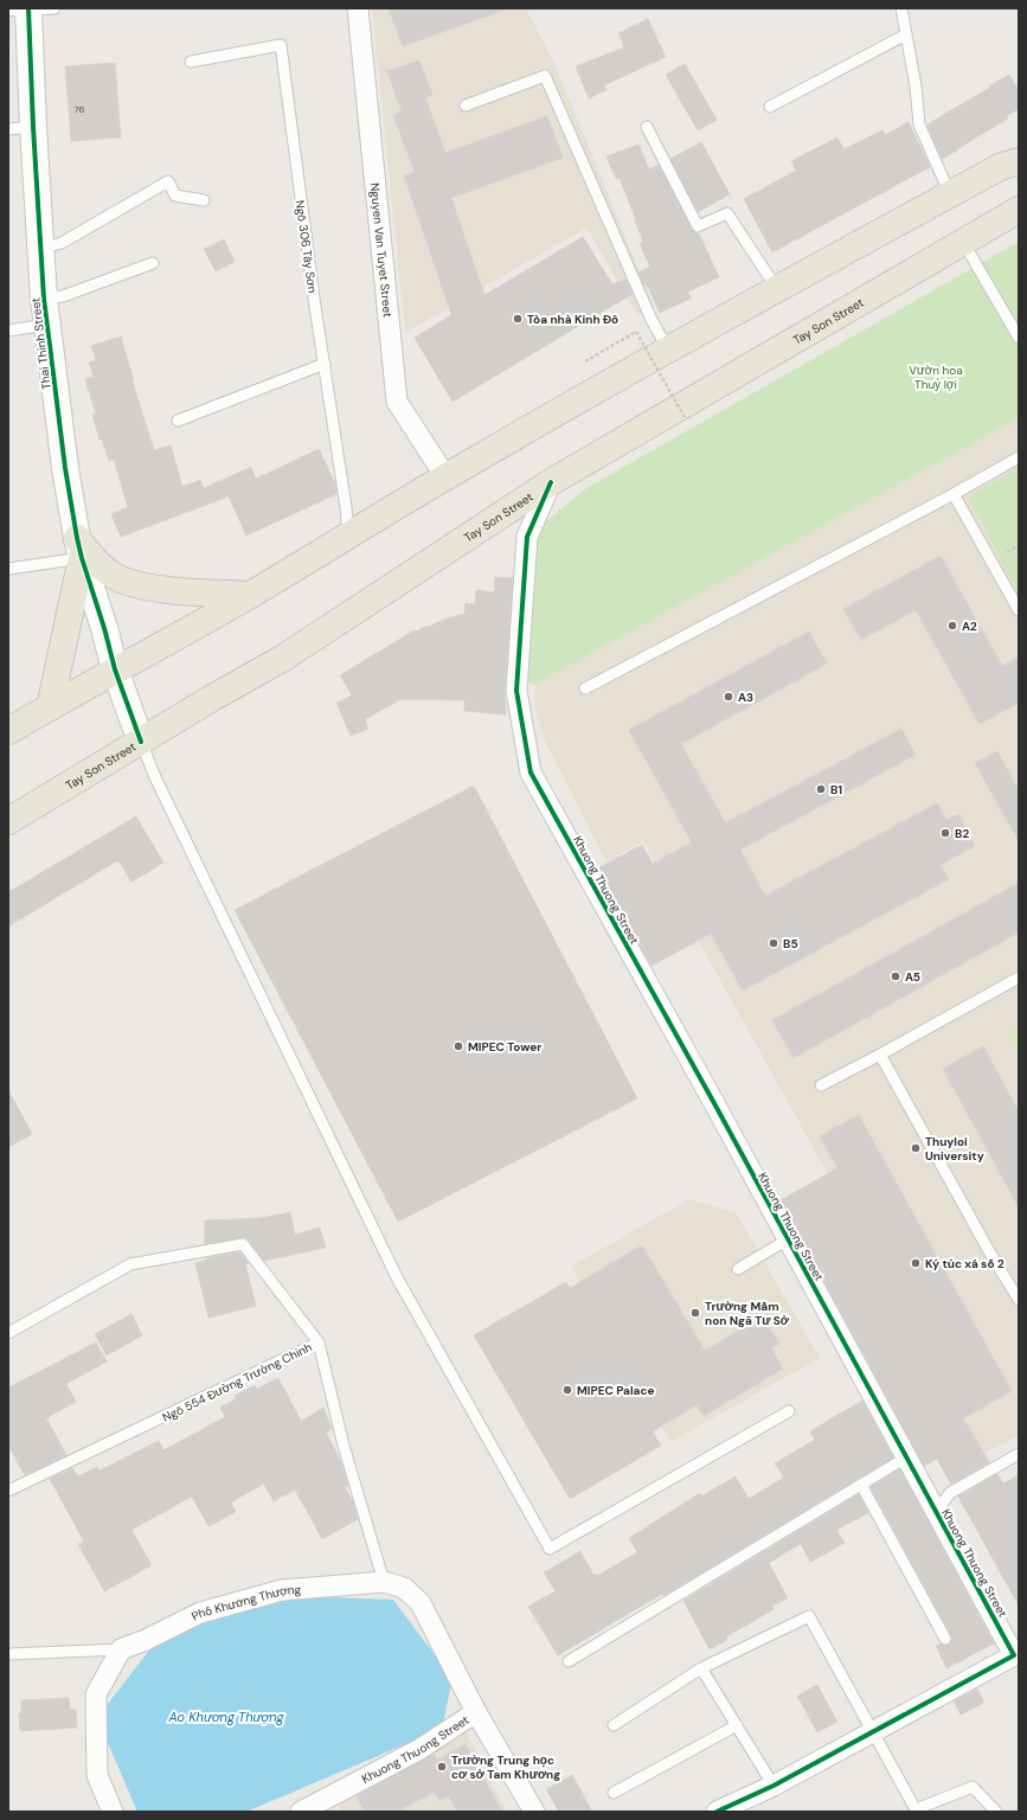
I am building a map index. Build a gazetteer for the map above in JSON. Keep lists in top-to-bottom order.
{
  "streets": {
    "main road": ["Tay Son Street"],
    "street": [
      "Nguyen Van Tuyet Street",
      "Thai Thinh Street",
      "Khuong Thuong Street",
      "Phố Khương Thượng"
    ],
    "lane": ["Ngõ 306 Tây Sơn", "Ngõ 554 Đường Trường Chinh"]
  },
  "crossings": [
    ["Tay Son Street", "Thai Thinh Street"],
    ["Tay Son Street", "Khuong Thuong Street"],
    ["Khuong Thuong Street", "Phố Khương Thượng"],
    ["Ngõ 554 Đường Trường Chinh", "Phố Khương Thượng"]
  ],
  "water": ["Ao Khương Thượng"],
  "parks": ["Vườn hoa Thuỷ lợi"],
  "places": [
    "Tòa nhà Kinh Đô",
    "A2",
    "A3",
    "B1",
    "B2",
    "B5",
    "A5",
    "MIPEC Tower",
    "Thuyloi University",
    "Ký túc xá số 2",
    "Trường Mầm non Ngã Tư Sở",
    "MIPEC Palace",
    "Trường Trung học cơ sở Tam Khương"
  ],
  "house_numbers": ["76"]
}
